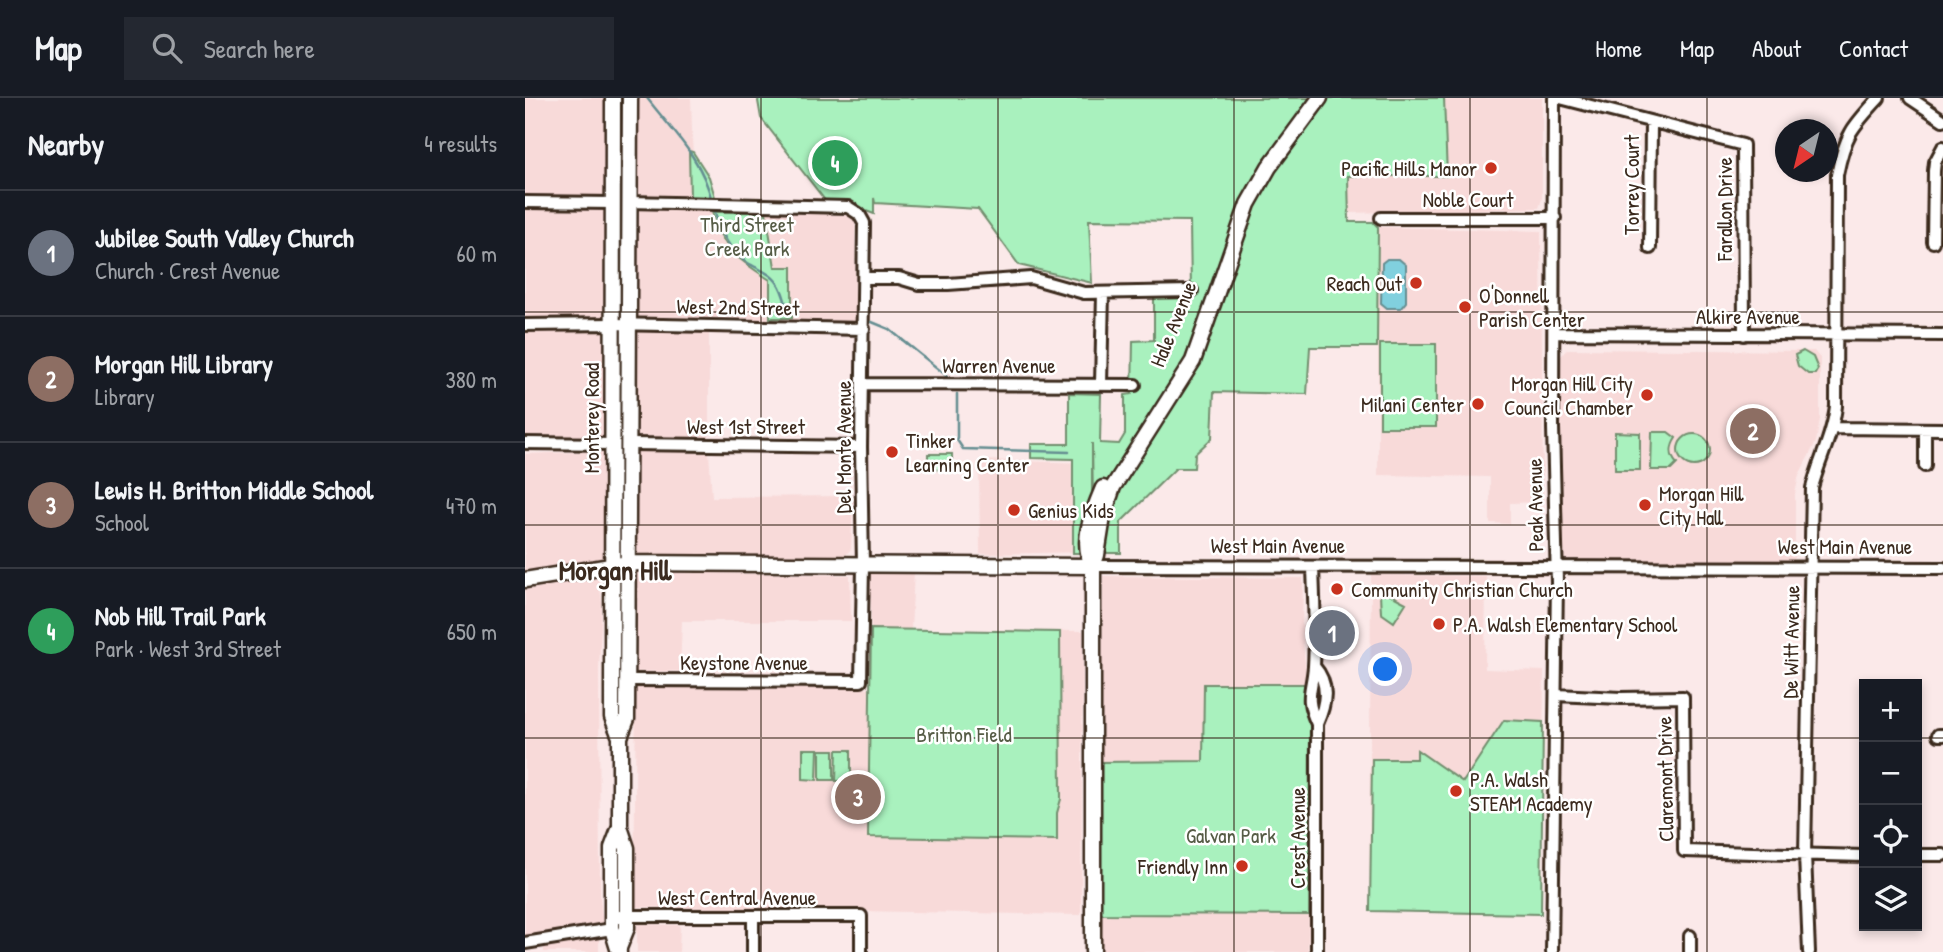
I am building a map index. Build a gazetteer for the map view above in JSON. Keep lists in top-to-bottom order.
{
  "streets": {
    "main road": ["Hale Avenue", "Monterey Road", "West Main Avenue"],
    "street": [
      "Torrey Court",
      "Noble Court",
      "Farallon Drive",
      "West 2nd Street",
      "Alkire Avenue",
      "Warren Avenue",
      "West 1st Street",
      "Del Monte Avenue",
      "Peak Avenue",
      "De Witt Avenue",
      "Keystone Avenue",
      "Claremont Drive",
      "Crest Avenue",
      "West Central Avenue"
    ]
  },
  "crossings": [
    ["Torrey Court", "Farallon Drive"],
    ["Noble Court", "Peak Avenue"],
    ["Farallon Drive", "Alkire Avenue"],
    ["West 2nd Street", "Monterey Road"],
    ["West 2nd Street", "Del Monte Avenue"],
    ["Alkire Avenue", "Peak Avenue"],
    ["Alkire Avenue", "De Witt Avenue"],
    ["Hale Avenue", "West Main Avenue"],
    ["Warren Avenue", "Del Monte Avenue"],
    ["Monterey Road", "West 1st Street"],
    ["Monterey Road", "Del Monte Avenue"],
    ["Monterey Road", "West Main Avenue"],
    ["Monterey Road", "Keystone Avenue"],
    ["Monterey Road", "West Central Avenue"],
    ["West 1st Street", "Del Monte Avenue"],
    ["Del Monte Avenue", "West Main Avenue"],
    ["Del Monte Avenue", "Keystone Avenue"],
    ["Peak Avenue", "West Main Avenue"],
    ["Peak Avenue", "Claremont Drive"],
    ["West Main Avenue", "De Witt Avenue"],
    ["West Main Avenue", "Crest Avenue"],
    ["De Witt Avenue", "Claremont Drive"]
  ],
  "districts": ["Morgan Hill"],
  "parks": ["Third Street Creek Park", "Britton Field", "Galvan Park"],
  "places": [
    "Pacific Hills Manor",
    "Reach Out",
    "O'Donnell Parish Center",
    "Morgan Hill City Council Chamber",
    "Milani Center",
    "Tinker Learning Center",
    "Morgan Hill City Hall",
    "Genius Kids",
    "Community Christian Church",
    "P.A. Walsh Elementary School",
    "P.A. Walsh STEAM Academy",
    "Friendly Inn"
  ],
  "north": "bottom left",
  "page": {
    "header": "Map",
    "search": "Search here",
    "nav": [
      "Home",
      "Map",
      "About",
      "Contact"
    ],
    "heading": ["Nearby", "4 results"],
    "pins": [
      "4",
      "2",
      "1",
      "3"
    ],
    "list": [
      {
        "mark": "1",
        "name": "Jubilee South Valley Church",
        "note": "Church · Crest Avenue",
        "value": "60 m"
      },
      {
        "mark": "2",
        "name": "Morgan Hill Library",
        "note": "Library",
        "value": "380 m"
      },
      {
        "mark": "3",
        "name": "Lewis H. Britton Middle School",
        "note": "School",
        "value": "470 m"
      },
      {
        "mark": "4",
        "name": "Nob Hill Trail Park",
        "note": "Park · West 3rd Street",
        "value": "650 m"
      }
    ],
    "map_buttons": ["+", "−"]
  }
}
